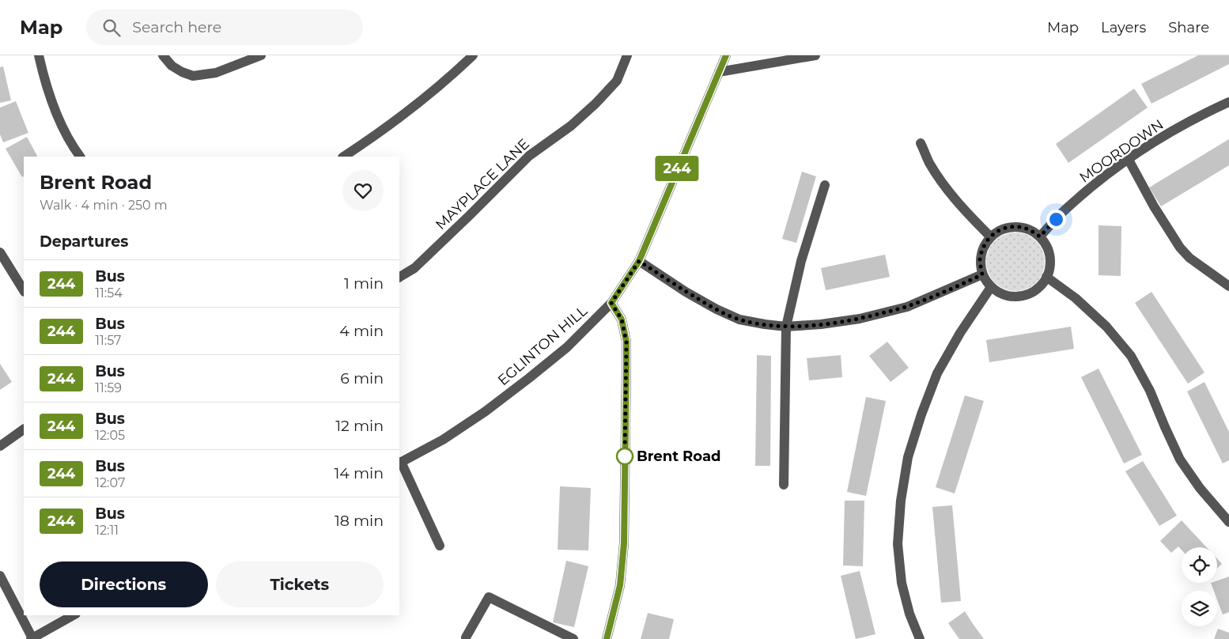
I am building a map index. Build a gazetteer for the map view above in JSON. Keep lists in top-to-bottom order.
{
  "streets": {
    "street": ["MOORDOWN", "MAYPLACE LANE", "EGLINTON HILL"]
  },
  "places": ["Brent Road"],
  "lines": ["bus line 244"],
  "page": {
    "header": "Map",
    "search": "Search here",
    "nav": ["Map", "Layers", "Share"],
    "on_map": "244",
    "heading": [
      ["Brent Road", "Walk · 4 min · 250 m"],
      "Departures"
    ],
    "list": [
      {
        "mark": "244",
        "name": "Bus",
        "note": "11:54",
        "value": "1 min"
      },
      {
        "mark": "244",
        "name": "Bus",
        "note": "11:57",
        "value": "4 min"
      },
      {
        "mark": "244",
        "name": "Bus",
        "note": "11:59",
        "value": "6 min"
      },
      {
        "mark": "244",
        "name": "Bus",
        "note": "12:05",
        "value": "12 min"
      },
      {
        "mark": "244",
        "name": "Bus",
        "note": "12:07",
        "value": "14 min"
      },
      {
        "mark": "244",
        "name": "Bus",
        "note": "12:11",
        "value": "18 min"
      }
    ],
    "buttons": ["Directions", "Tickets"]
  }
}
